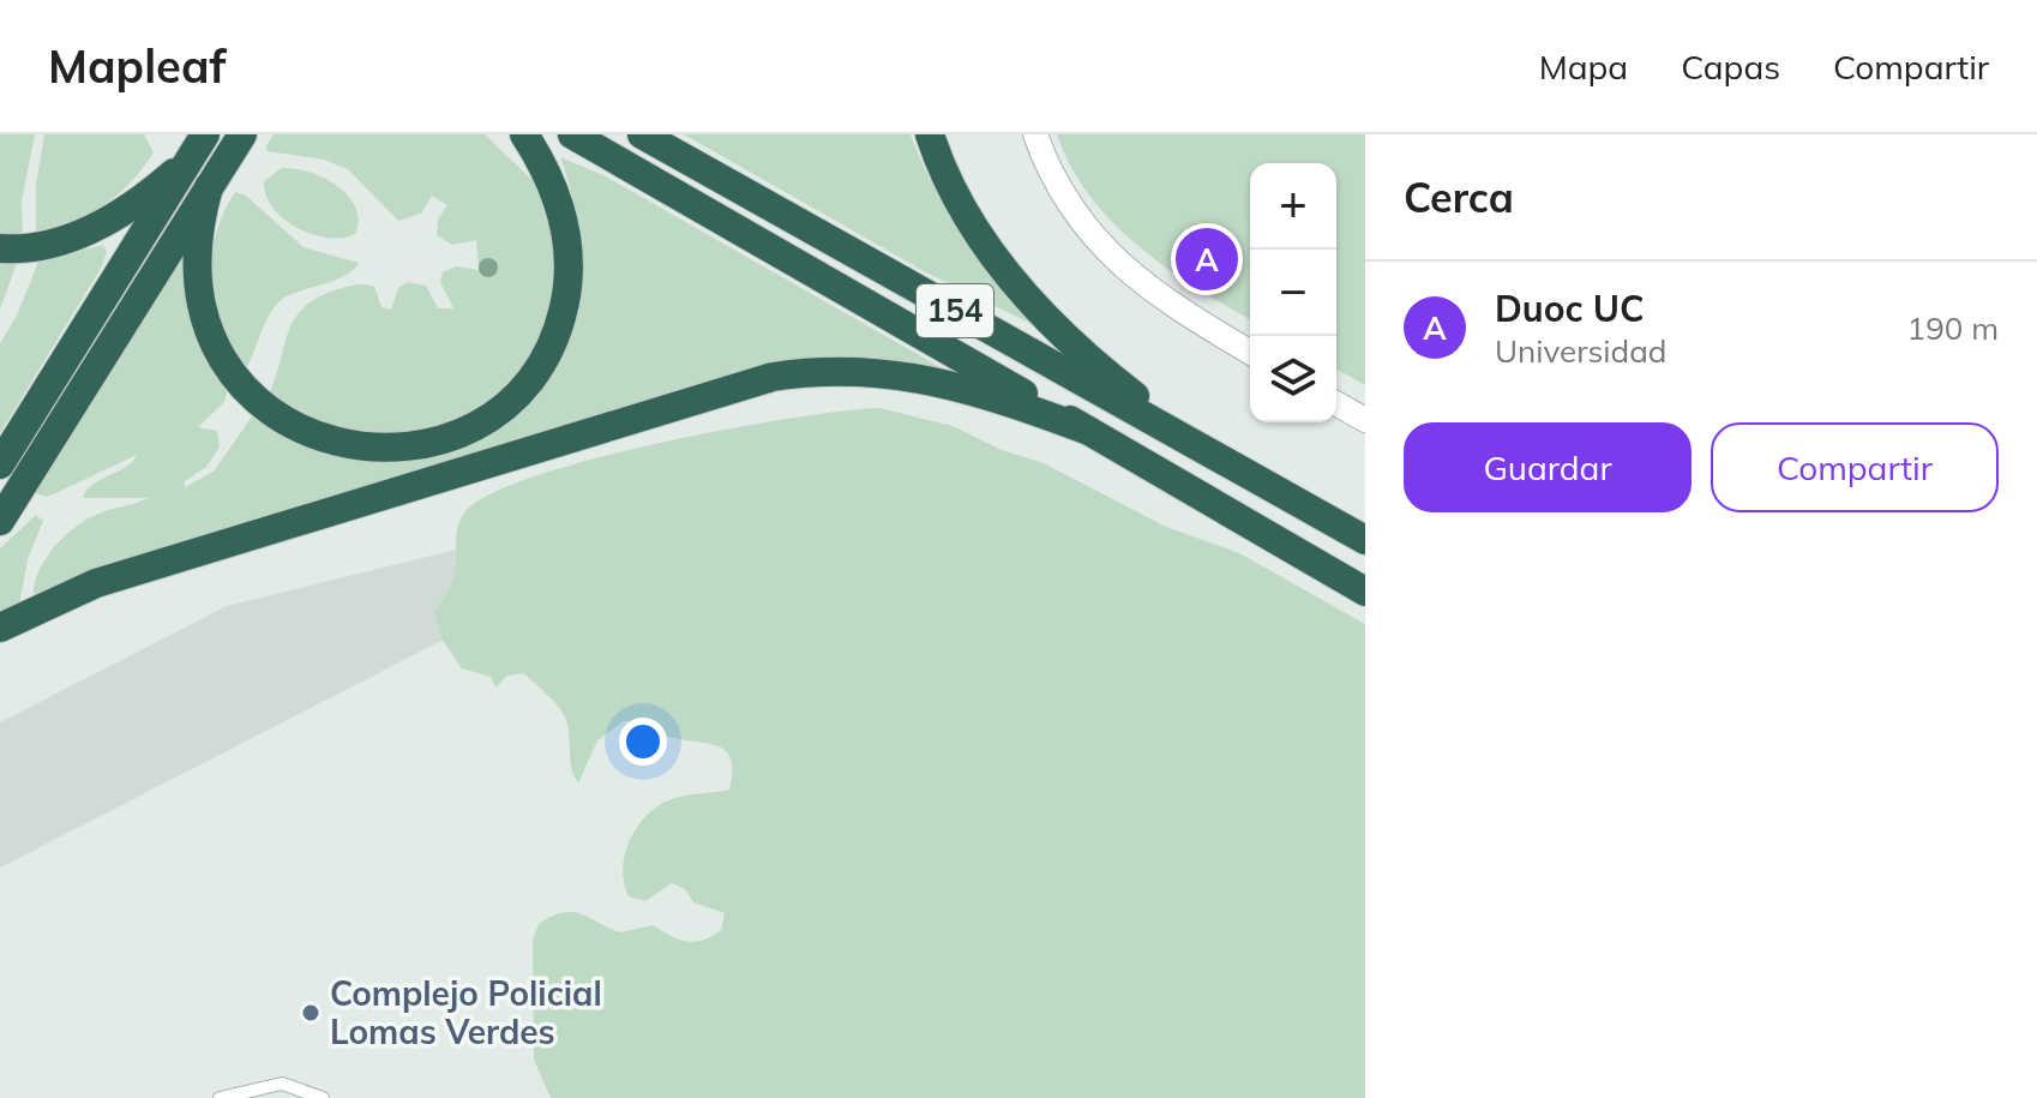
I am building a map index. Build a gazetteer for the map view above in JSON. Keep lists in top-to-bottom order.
{
  "streets": {
    "highway": ["154"]
  },
  "places": ["Complejo Policial Lomas Verdes"],
  "page": {
    "header": "Mapleaf",
    "nav": ["Mapa", "Capas", "Compartir"],
    "heading": "Cerca",
    "map_buttons": ["+", "−"],
    "pins": "A",
    "list": [
      {
        "mark": "A",
        "name": "Duoc UC",
        "note": "Universidad",
        "value": "190 m"
      }
    ],
    "buttons": ["Guardar", "Compartir"]
  }
}
